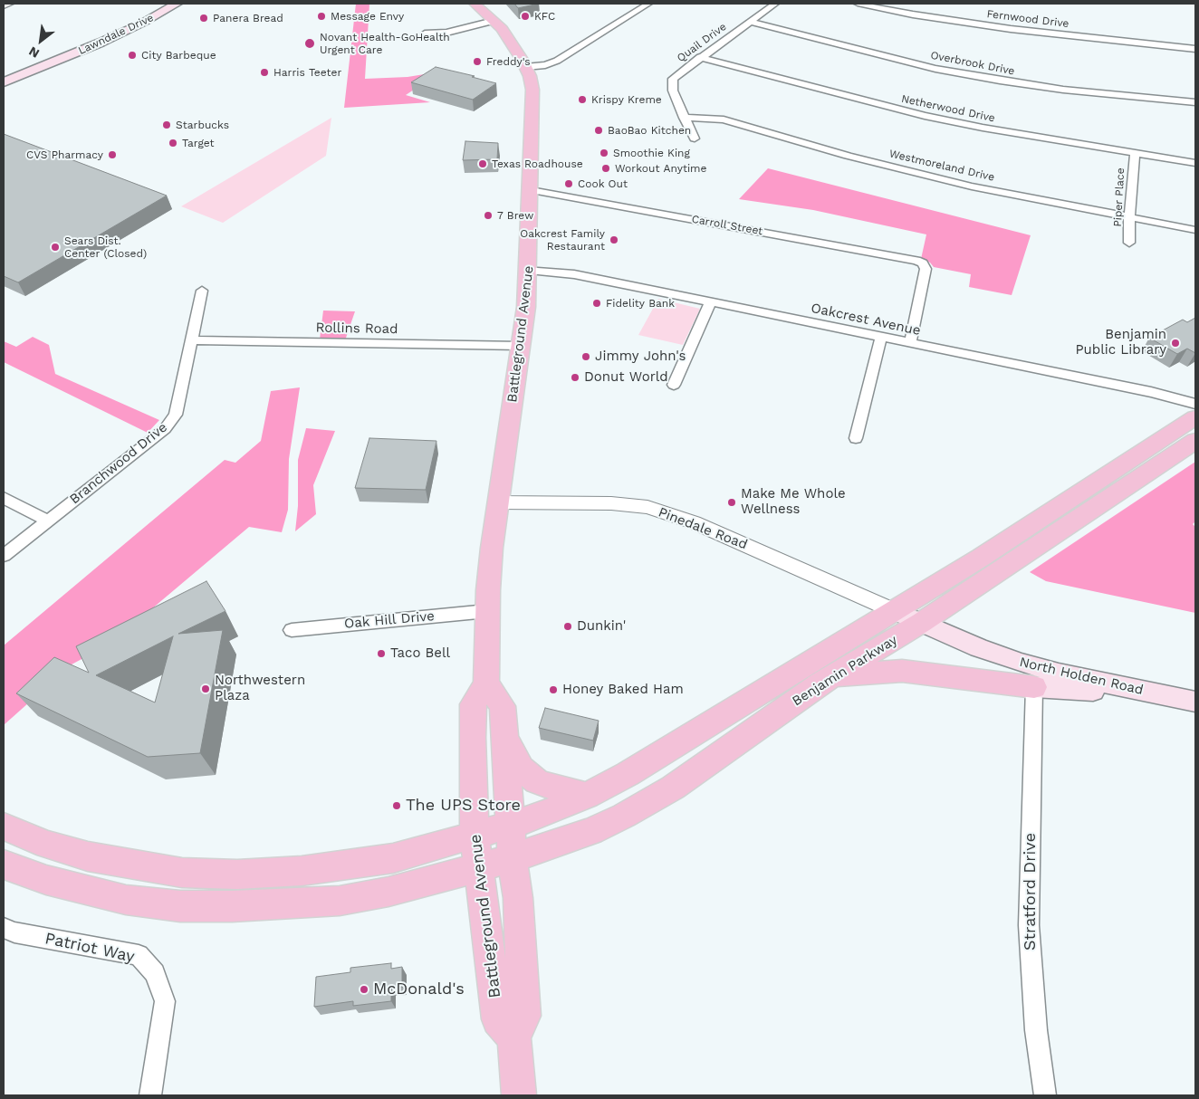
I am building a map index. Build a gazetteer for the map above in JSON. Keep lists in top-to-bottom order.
{
  "streets": {
    "main road": [
      "Lawndale Drive",
      "Battleground Avenue",
      "Benjamin Parkway",
      "North Holden Road"
    ],
    "street": [
      "Fernwood Drive",
      "Quail Drive",
      "Overbrook Drive",
      "Netherwood Drive",
      "Westmoreland Drive",
      "Piper Place",
      "Carroll Street",
      "Oakcrest Avenue",
      "Rollins Road",
      "Branchwood Drive",
      "Pinedale Road",
      "Oak Hill Drive",
      "Stratford Drive",
      "Patriot Way"
    ]
  },
  "crossings": [
    ["Quail Drive", "Overbrook Drive"],
    ["Quail Drive", "Netherwood Drive"],
    ["Quail Drive", "Westmoreland Drive"],
    ["Netherwood Drive", "Piper Place"],
    ["Westmoreland Drive", "Piper Place"],
    ["Carroll Street", "Oakcrest Avenue"],
    ["Carroll Street", "Battleground Avenue"],
    ["Oakcrest Avenue", "Battleground Avenue"],
    ["Rollins Road", "Battleground Avenue"],
    ["Rollins Road", "Branchwood Drive"],
    ["Battleground Avenue", "Pinedale Road"],
    ["Battleground Avenue", "Oak Hill Drive"],
    ["Battleground Avenue", "Benjamin Parkway"],
    ["Pinedale Road", "Benjamin Parkway"],
    ["Pinedale Road", "North Holden Road"],
    ["Benjamin Parkway", "North Holden Road"]
  ],
  "places": [
    "Message Envy",
    "KFC",
    "Panera Bread",
    "Novant Health-GoHealth Urgent Care",
    "City Barbeque",
    "Freddy's",
    "Harris Teeter",
    "Krispy Kreme",
    "Starbucks",
    "BaoBao Kitchen",
    "Target",
    "Smoothie King",
    "CVS Pharmacy",
    "Texas Roadhouse",
    "Workout Anytime",
    "Cook Out",
    "7 Brew",
    "Oakcrest Family Restaurant",
    "Sears Dist. Center (Closed)",
    "Fidelity Bank",
    "Benjamin Public Library",
    "Jimmy John's",
    "Donut World",
    "Make Me Whole Wellness",
    "Dunkin'",
    "Taco Bell",
    "Northwestern Plaza",
    "Honey Baked Ham",
    "The UPS Store",
    "McDonald's"
  ],
  "north": "bottom left"
}
